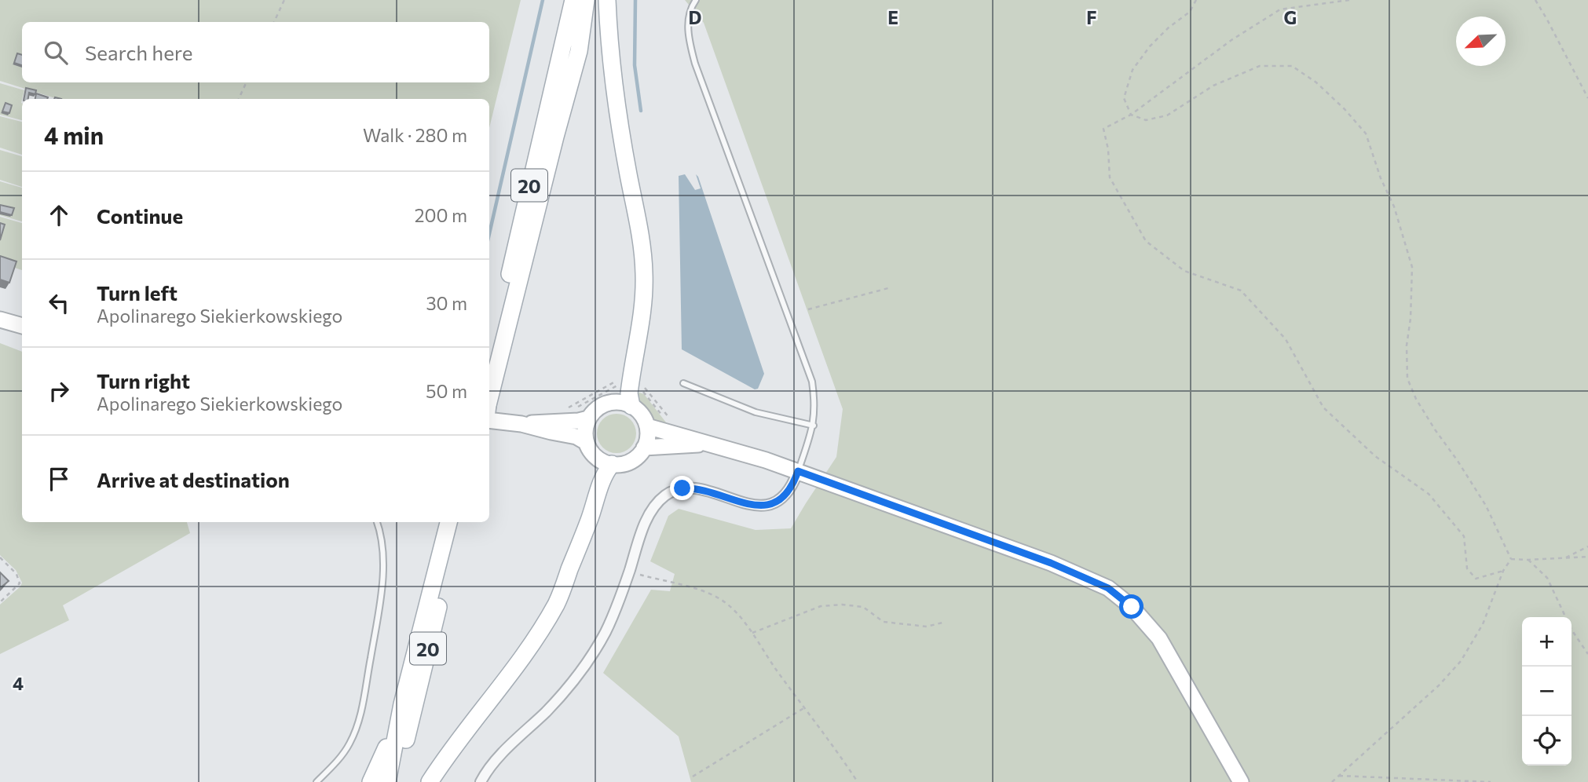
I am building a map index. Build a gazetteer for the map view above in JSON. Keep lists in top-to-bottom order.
{
  "streets": {
    "main road": ["20"]
  },
  "north": "bottom left",
  "page": {
    "search": "Search here",
    "heading": ["4 min", "Walk · 280 m"],
    "list": [
      ["Continue", "200 m"],
      ["Turn left", "Apolinarego Siekierkowskiego", "30 m"],
      ["Turn right", "Apolinarego Siekierkowskiego", "50 m"],
      "Arrive at destination"
    ],
    "map_buttons": ["+", "−"]
  },
  "grid": {
    "columns": [
      "D",
      "E",
      "F",
      "G"
    ],
    "rows": ["4"]
  }
}
